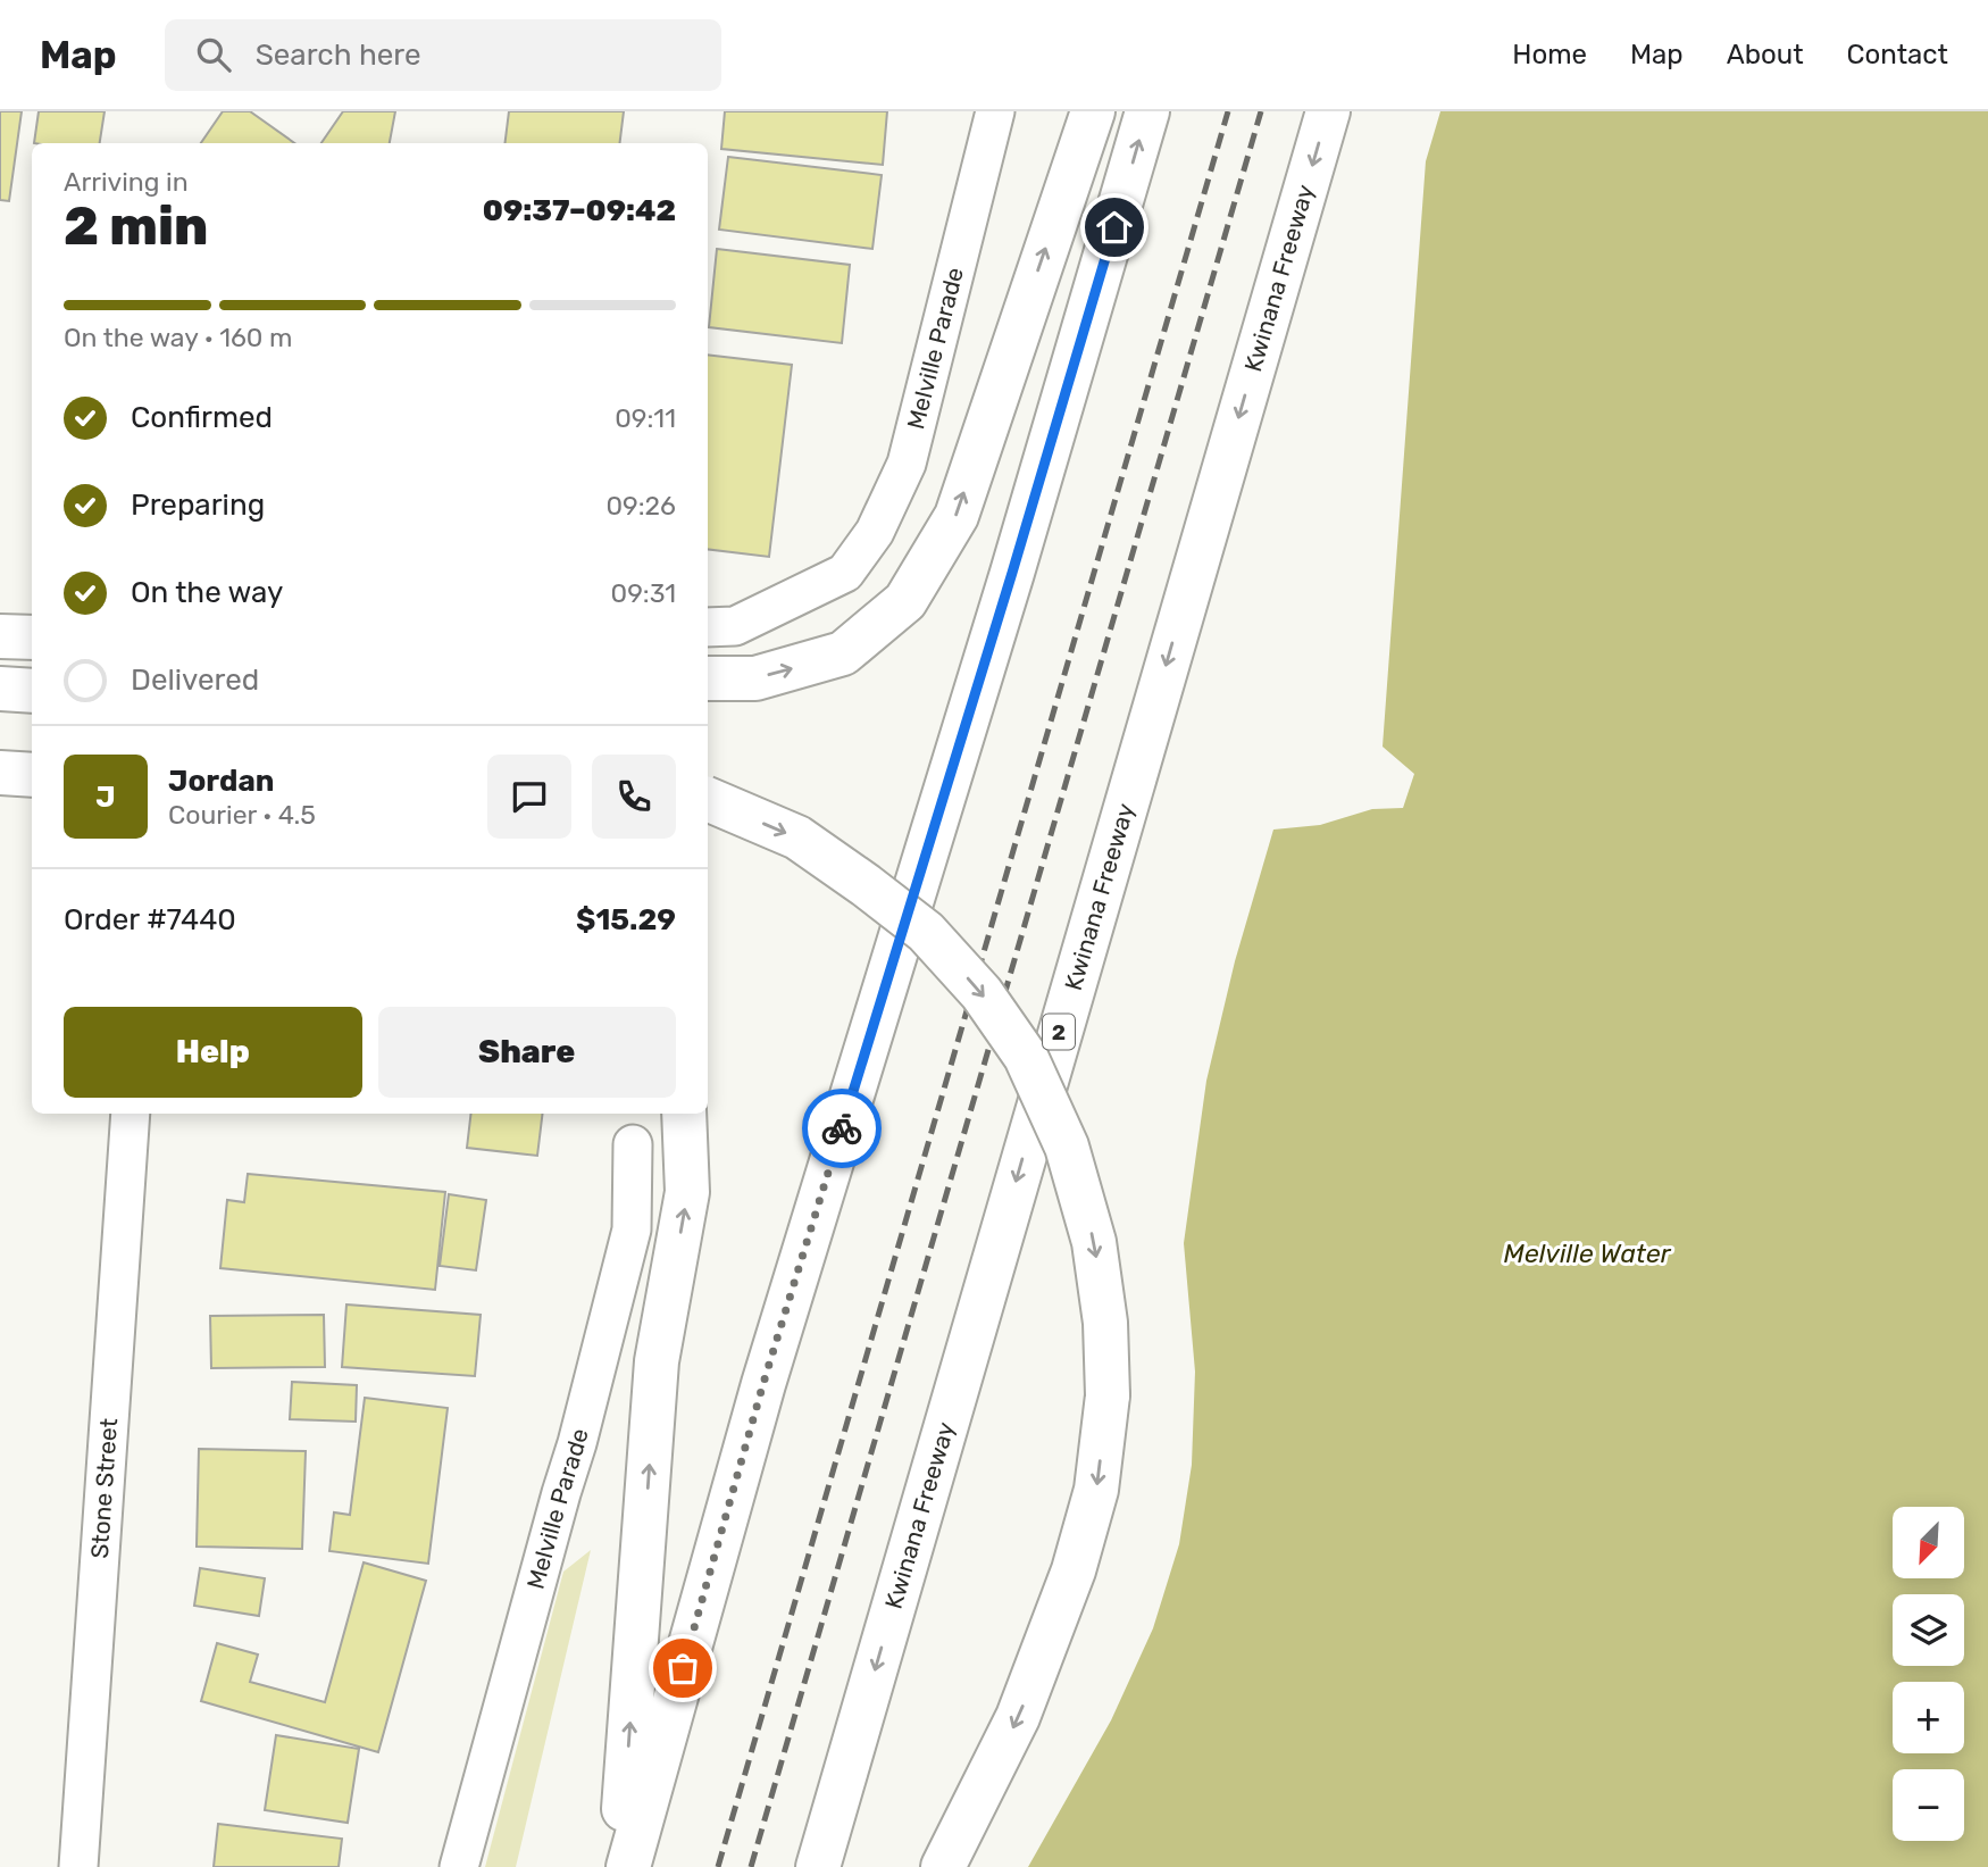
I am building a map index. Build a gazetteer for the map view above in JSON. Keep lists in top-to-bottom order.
{
  "streets": {
    "highway": ["Kwinana Freeway", "2"],
    "street": ["Melville Parade", "Stone Street"]
  },
  "water": ["Melville Water"],
  "north": "bottom left",
  "page": {
    "header": "Map",
    "search": "Search here",
    "nav": [
      "Home",
      "Map",
      "About",
      "Contact"
    ],
    "heading": ["2 min", "Arriving in", "09:37–09:42"],
    "panel": [
      "Jordan",
      "Courier · 4.5",
      "Order #7440",
      "$15.29"
    ],
    "bar": "On the way · 160 m",
    "list": [
      ["Confirmed", "09:11"],
      ["Preparing", "09:26"],
      ["On the way", "09:31"],
      "Delivered"
    ],
    "round": "J",
    "buttons": ["Help", "Share"],
    "map_buttons": ["+", "−"]
  }
}
